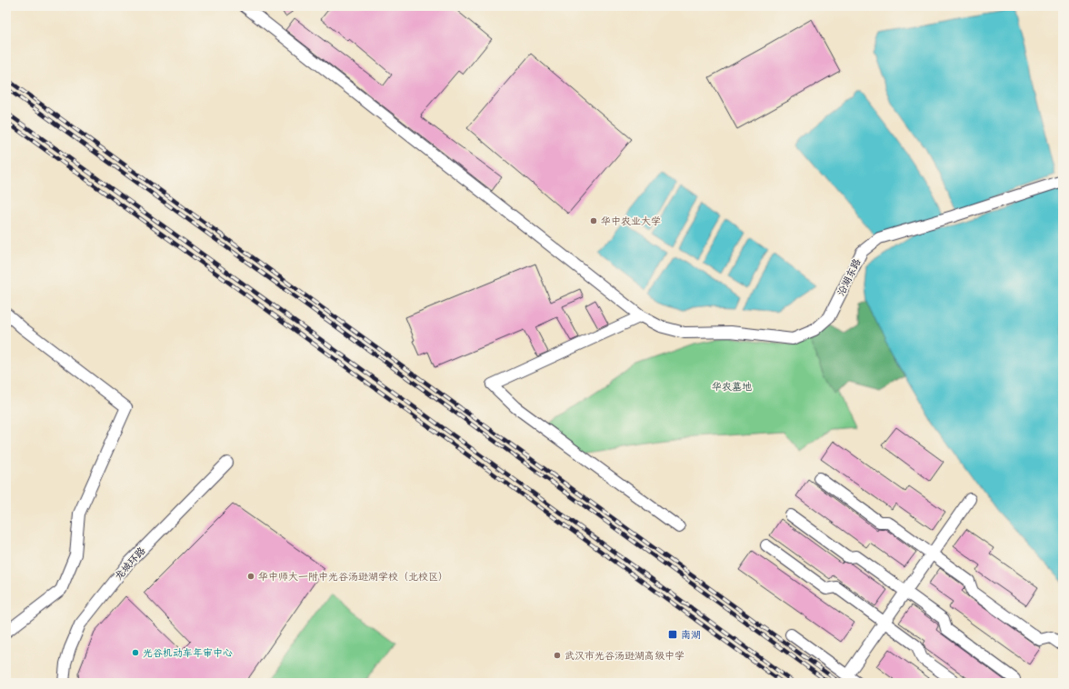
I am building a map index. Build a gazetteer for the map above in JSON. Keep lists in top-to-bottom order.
{
  "streets": {
    "street": ["沿湖东路", "龙城环路"]
  },
  "parks": ["华农墓地"],
  "places": {
    "other": [
      "华中农业大学",
      "华中师大一附中光谷汤逊湖学校（北校区）",
      "光谷机动车年审中心",
      "武汉市光谷汤逊湖高级中学"
    ],
    "transit": ["南湖"]
  }
}
